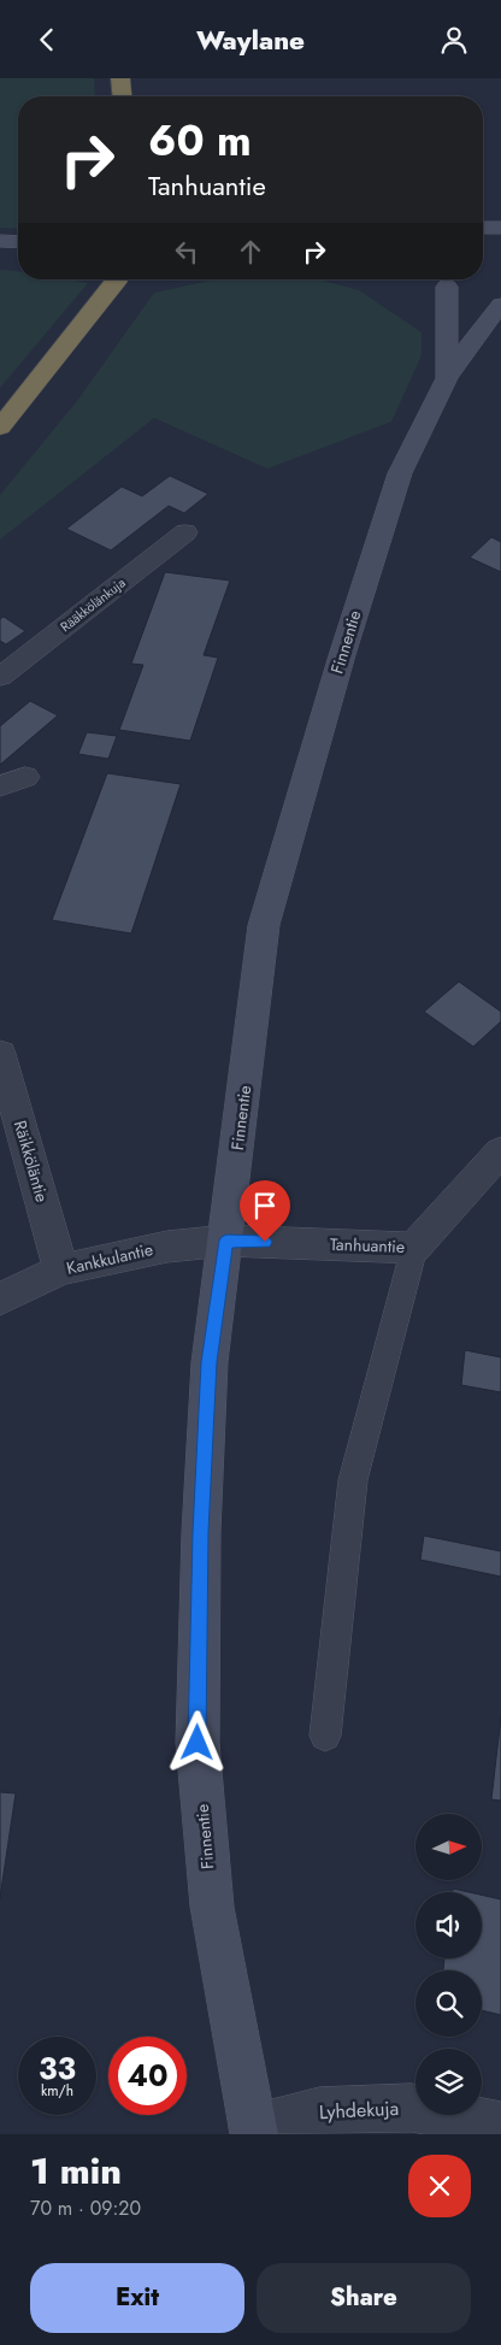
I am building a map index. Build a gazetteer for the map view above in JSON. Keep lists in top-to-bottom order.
{
  "streets": {
    "street": [
      "Rääkkölänkuja",
      "Finnentie",
      "Räikköläntie",
      "Tanhuantie",
      "Kankkulantie",
      "Lyhdekuja"
    ]
  },
  "crossings": [
    ["Finnentie", "Tanhuantie"],
    ["Finnentie", "Kankkulantie"],
    ["Finnentie", "Lyhdekuja"],
    ["Räikköläntie", "Kankkulantie"],
    ["Tanhuantie", "Kankkulantie"]
  ],
  "north": "right",
  "page": {
    "header": "Waylane",
    "turn": ["60 m", "Tanhuantie"],
    "speed": "33 km/h",
    "limit": "40",
    "heading": ["1 min", "70 m · 09:20"],
    "buttons": ["Exit", "Share"]
  }
}
